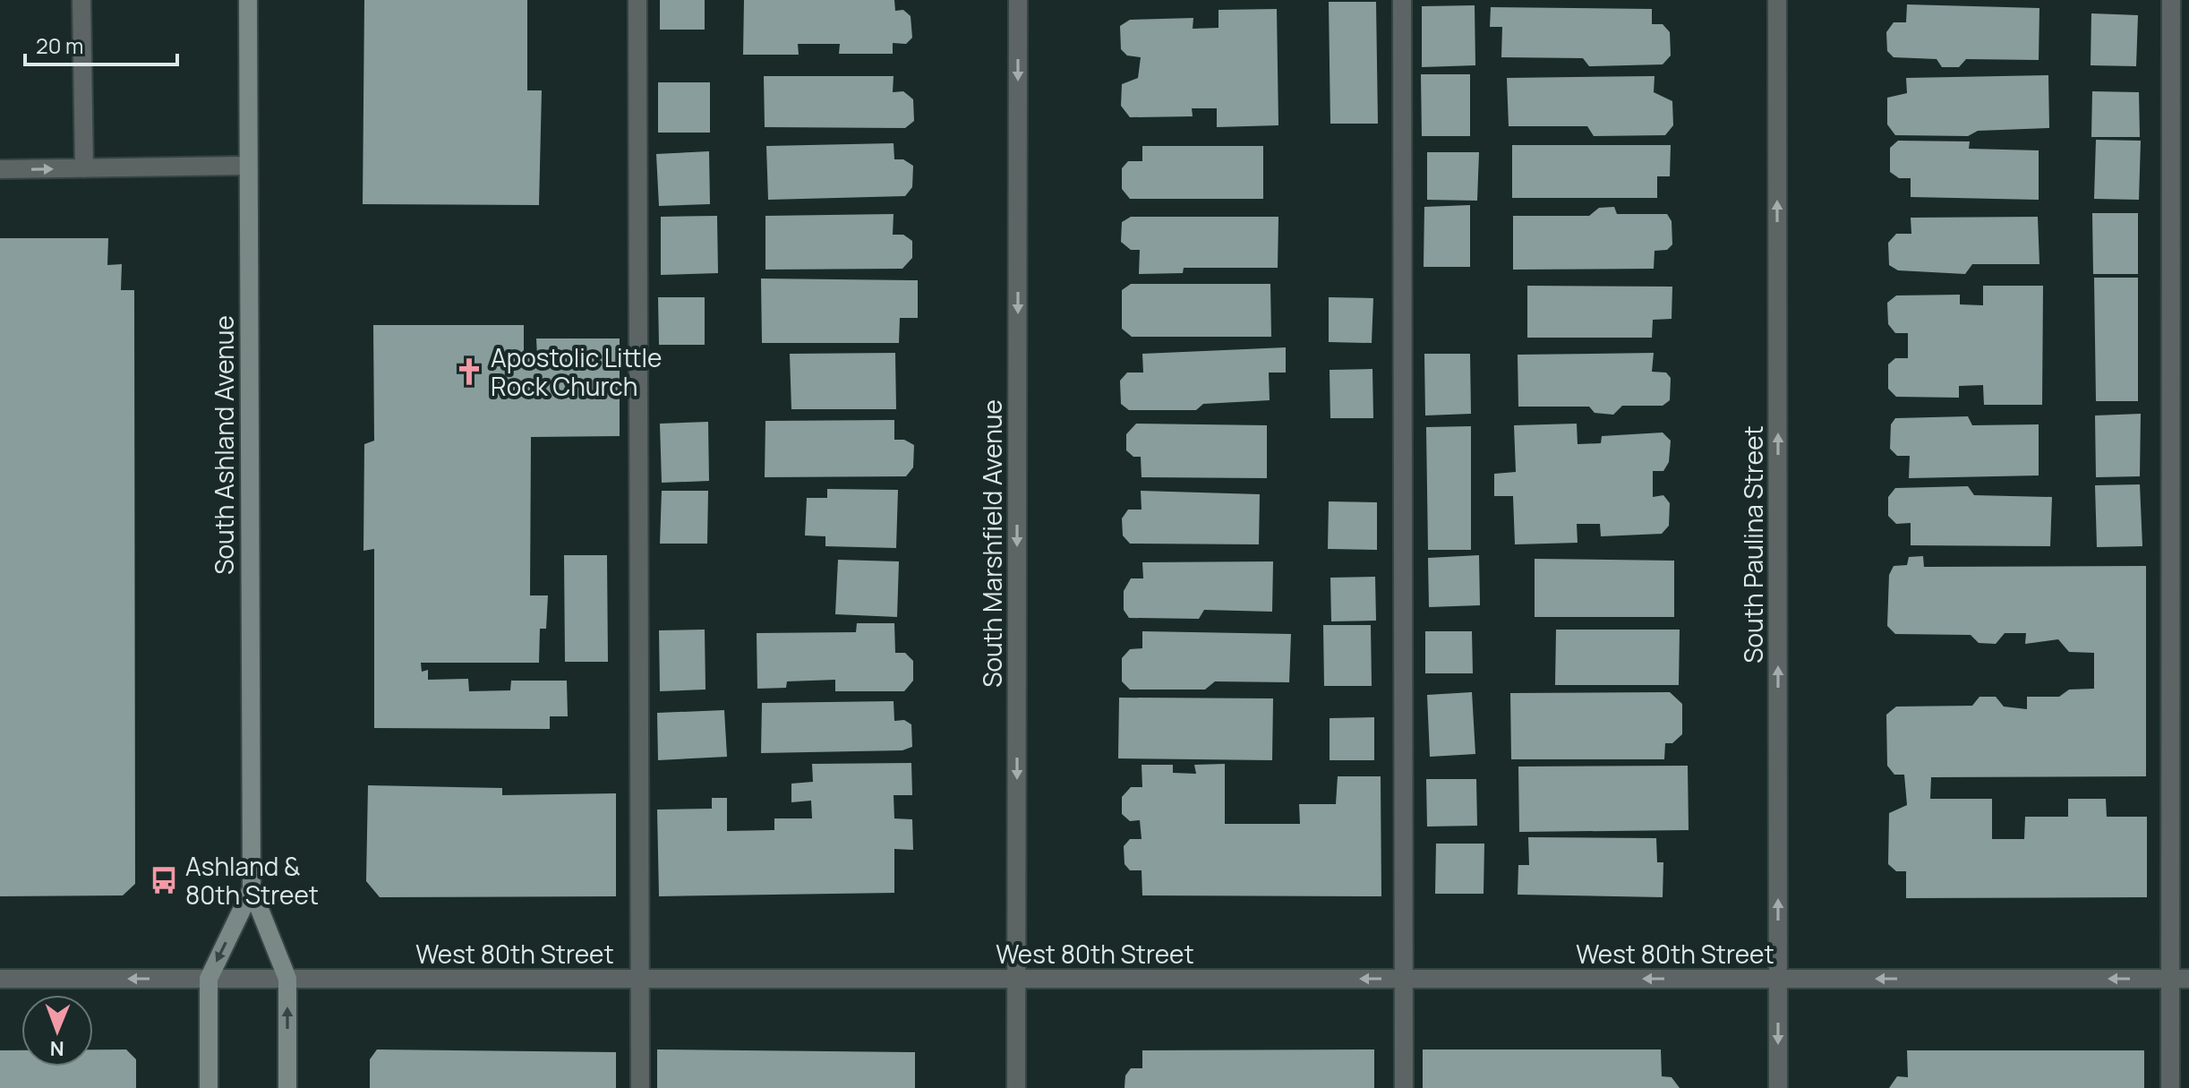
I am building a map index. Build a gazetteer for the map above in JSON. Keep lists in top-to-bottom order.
{
  "streets": {
    "main road": ["South Ashland Avenue"],
    "street": ["South Marshfield Avenue", "South Paulina Street", "West 80th Street"]
  },
  "crossings": [
    ["South Ashland Avenue", "West 80th Street"],
    ["South Marshfield Avenue", "West 80th Street"],
    ["South Paulina Street", "West 80th Street"]
  ],
  "one_way": ["South Marshfield Avenue", "South Paulina Street", "West 80th Street"],
  "places": {
    "church": ["Apostolic Little Rock Church"],
    "bus stop": ["Ashland & 80th Street"]
  },
  "scale_bar": "20 m",
  "north": "bottom"
}
